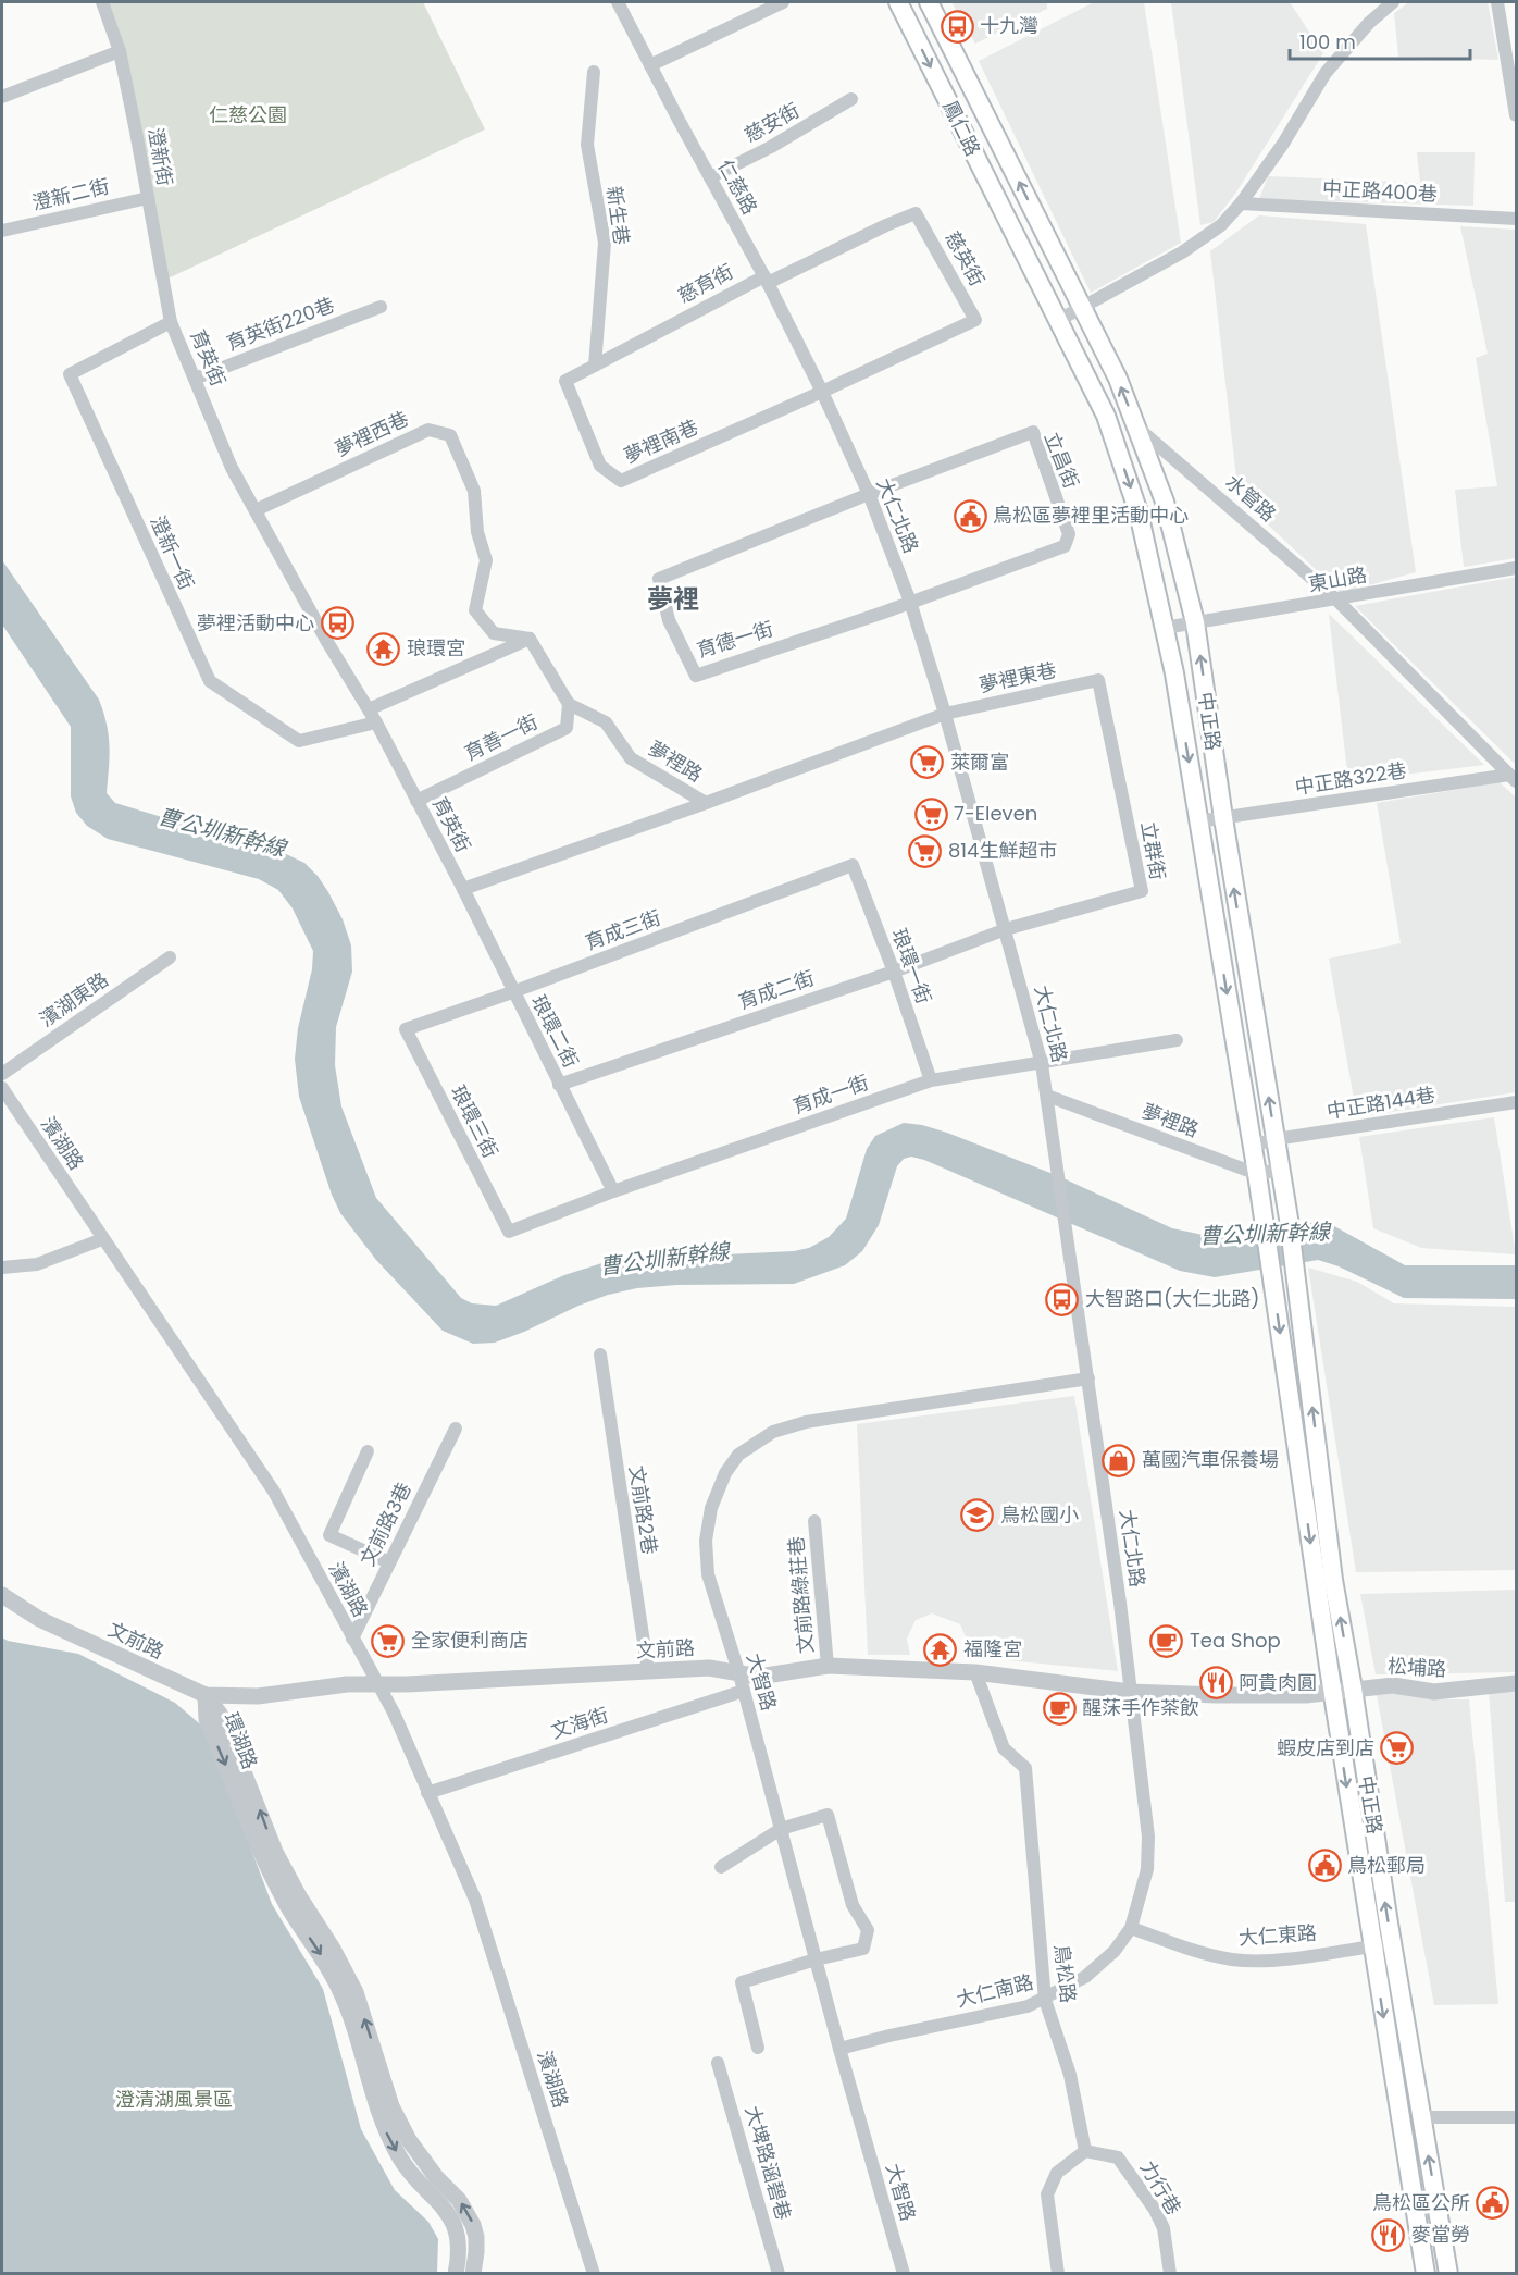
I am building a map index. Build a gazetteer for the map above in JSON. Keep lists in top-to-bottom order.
{
  "streets": {
    "main road": ["鳳仁路", "中正路"],
    "street": [
      "慈安街",
      "澄新街",
      "仁慈路",
      "中正路400巷",
      "澄新二街",
      "新生巷",
      "慈英街",
      "慈育街",
      "育英街220巷",
      "育英街",
      "夢裡西巷",
      "夢裡南巷",
      "立昌街",
      "水管路",
      "大仁北路",
      "澄新一街",
      "東山路",
      "育德一街",
      "夢裡東巷",
      "育善一街",
      "夢裡路",
      "中正路322巷",
      "立群街",
      "育成三街",
      "琅環一街",
      "育成二街",
      "濱湖東路",
      "琅環二街",
      "育成一街",
      "中正路144巷",
      "琅環三街",
      "濱湖路",
      "文前路2巷",
      "文前路3巷",
      "文前路綠莊巷",
      "文前路",
      "松埔路",
      "大智路",
      "文海街",
      "環湖路",
      "大仁東路",
      "鳥松路",
      "大仁南路",
      "大埤路涵碧巷",
      "力行巷"
    ]
  },
  "crossings": [
    ["慈安街", "仁慈路"],
    ["鳳仁路", "中正路"],
    ["澄新街", "澄新二街"],
    ["澄新街", "育英街"],
    ["澄新街", "澄新一街"],
    ["仁慈路", "慈英街"],
    ["仁慈路", "慈育街"],
    ["仁慈路", "夢裡南巷"],
    ["仁慈路", "大仁北路"],
    ["新生巷", "夢裡南巷"],
    ["慈英街", "慈育街"],
    ["慈英街", "夢裡南巷"],
    ["慈英街", "大仁北路"],
    ["慈育街", "夢裡南巷"],
    ["育英街220巷", "育英街"],
    ["育英街", "夢裡西巷"],
    ["育英街", "澄新一街"],
    ["育英街", "育善一街"],
    ["育英街", "琅環二街"],
    ["夢裡南巷", "大仁北路"],
    ["立昌街", "大仁北路"],
    ["立昌街", "育德一街"],
    ["水管路", "東山路"],
    ["水管路", "中正路"],
    ["水管路", "中正路322巷"],
    ["大仁北路", "育德一街"],
    ["大仁北路", "夢裡東巷"],
    ["大仁北路", "夢裡路"],
    ["大仁北路", "立群街"],
    ["大仁北路", "育成二街"],
    ["大仁北路", "育成一街"],
    ["大仁北路", "文前路"],
    ["大仁北路", "大智路"],
    ["大仁北路", "大仁南路"],
    ["東山路", "中正路"],
    ["夢裡東巷", "立群街"],
    ["中正路", "夢裡路"],
    ["中正路", "中正路322巷"],
    ["中正路", "中正路144巷"],
    ["中正路", "文前路"],
    ["中正路", "松埔路"],
    ["中正路", "大仁東路"],
    ["育善一街", "夢裡路"],
    ["立群街", "育成二街"],
    ["育成三街", "琅環一街"],
    ["育成三街", "琅環二街"],
    ["育成三街", "琅環三街"],
    ["琅環一街", "育成二街"],
    ["琅環一街", "育成一街"],
    ["育成二街", "琅環二街"],
    ["琅環二街", "育成一街"],
    ["育成一街", "琅環三街"],
    ["濱湖路", "文前路3巷"],
    ["濱湖路", "文前路"],
    ["濱湖路", "文海街"],
    ["文前路2巷", "文前路"],
    ["文前路綠莊巷", "文前路"],
    ["文前路", "松埔路"],
    ["文前路", "大智路"],
    ["文前路", "文海街"],
    ["文前路", "環湖路"],
    ["文前路", "鳥松路"],
    ["文前路", "大仁南路"],
    ["大智路", "文海街"],
    ["大智路", "大仁南路"],
    ["大仁東路", "大仁南路"],
    ["鳥松路", "大仁南路"],
    ["鳥松路", "力行巷"]
  ],
  "districts": ["夢裡"],
  "water": ["曹公圳新幹線"],
  "parks": ["仁慈公園", "澄清湖風景區"],
  "places": {
    "bus stop": ["十九灣", "夢裡活動中心", "大智路口(大仁北路)"],
    "public building": ["鳥松區夢裡里活動中心", "鳥松郵局", "鳥松區公所"],
    "temple": ["琅環宮", "福隆宮"],
    "supermarket": [
      "萊爾富",
      "7-Eleven",
      "814生鮮超市",
      "全家便利商店",
      "蝦皮店到店"
    ],
    "shop": ["萬國汽車保養場"],
    "school or university": ["鳥松國小"],
    "cafe": ["Tea Shop", "醒莯手作茶飲"],
    "restaurant": ["阿貴肉圓", "麥當勞"]
  },
  "scale_bar": "100 m"
}
